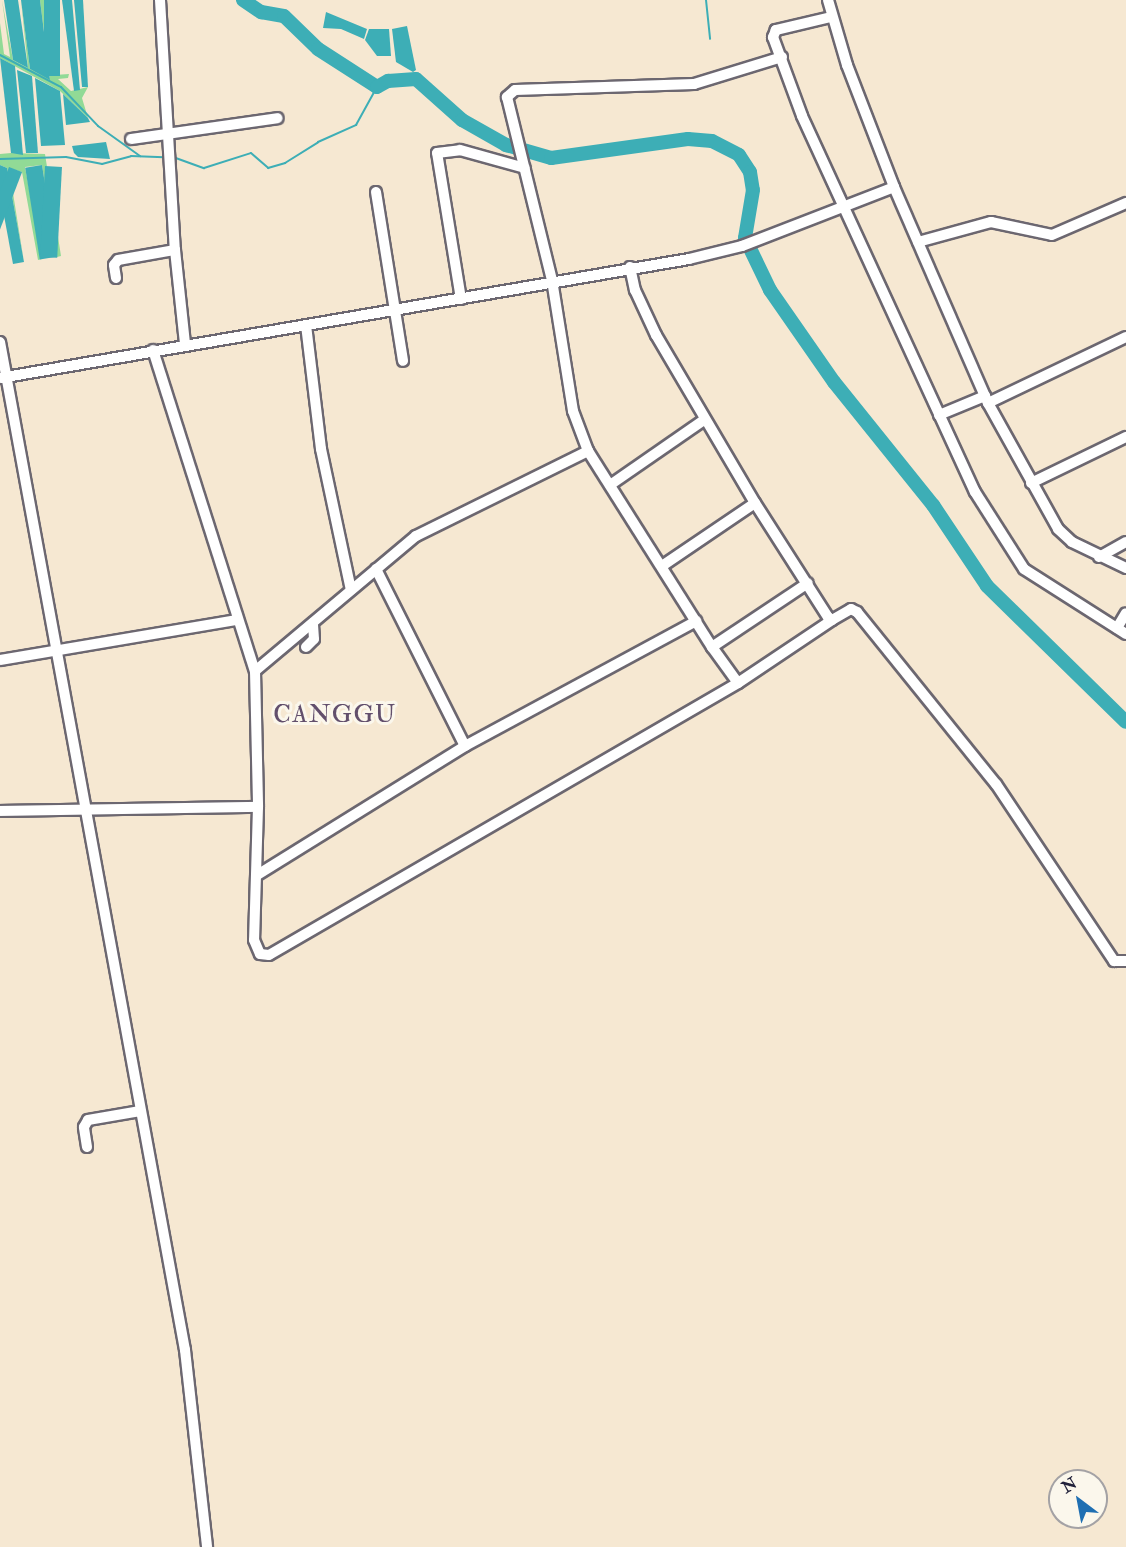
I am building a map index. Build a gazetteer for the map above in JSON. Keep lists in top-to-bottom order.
{
  "districts": ["CANGGU"],
  "north": "top left"
}
